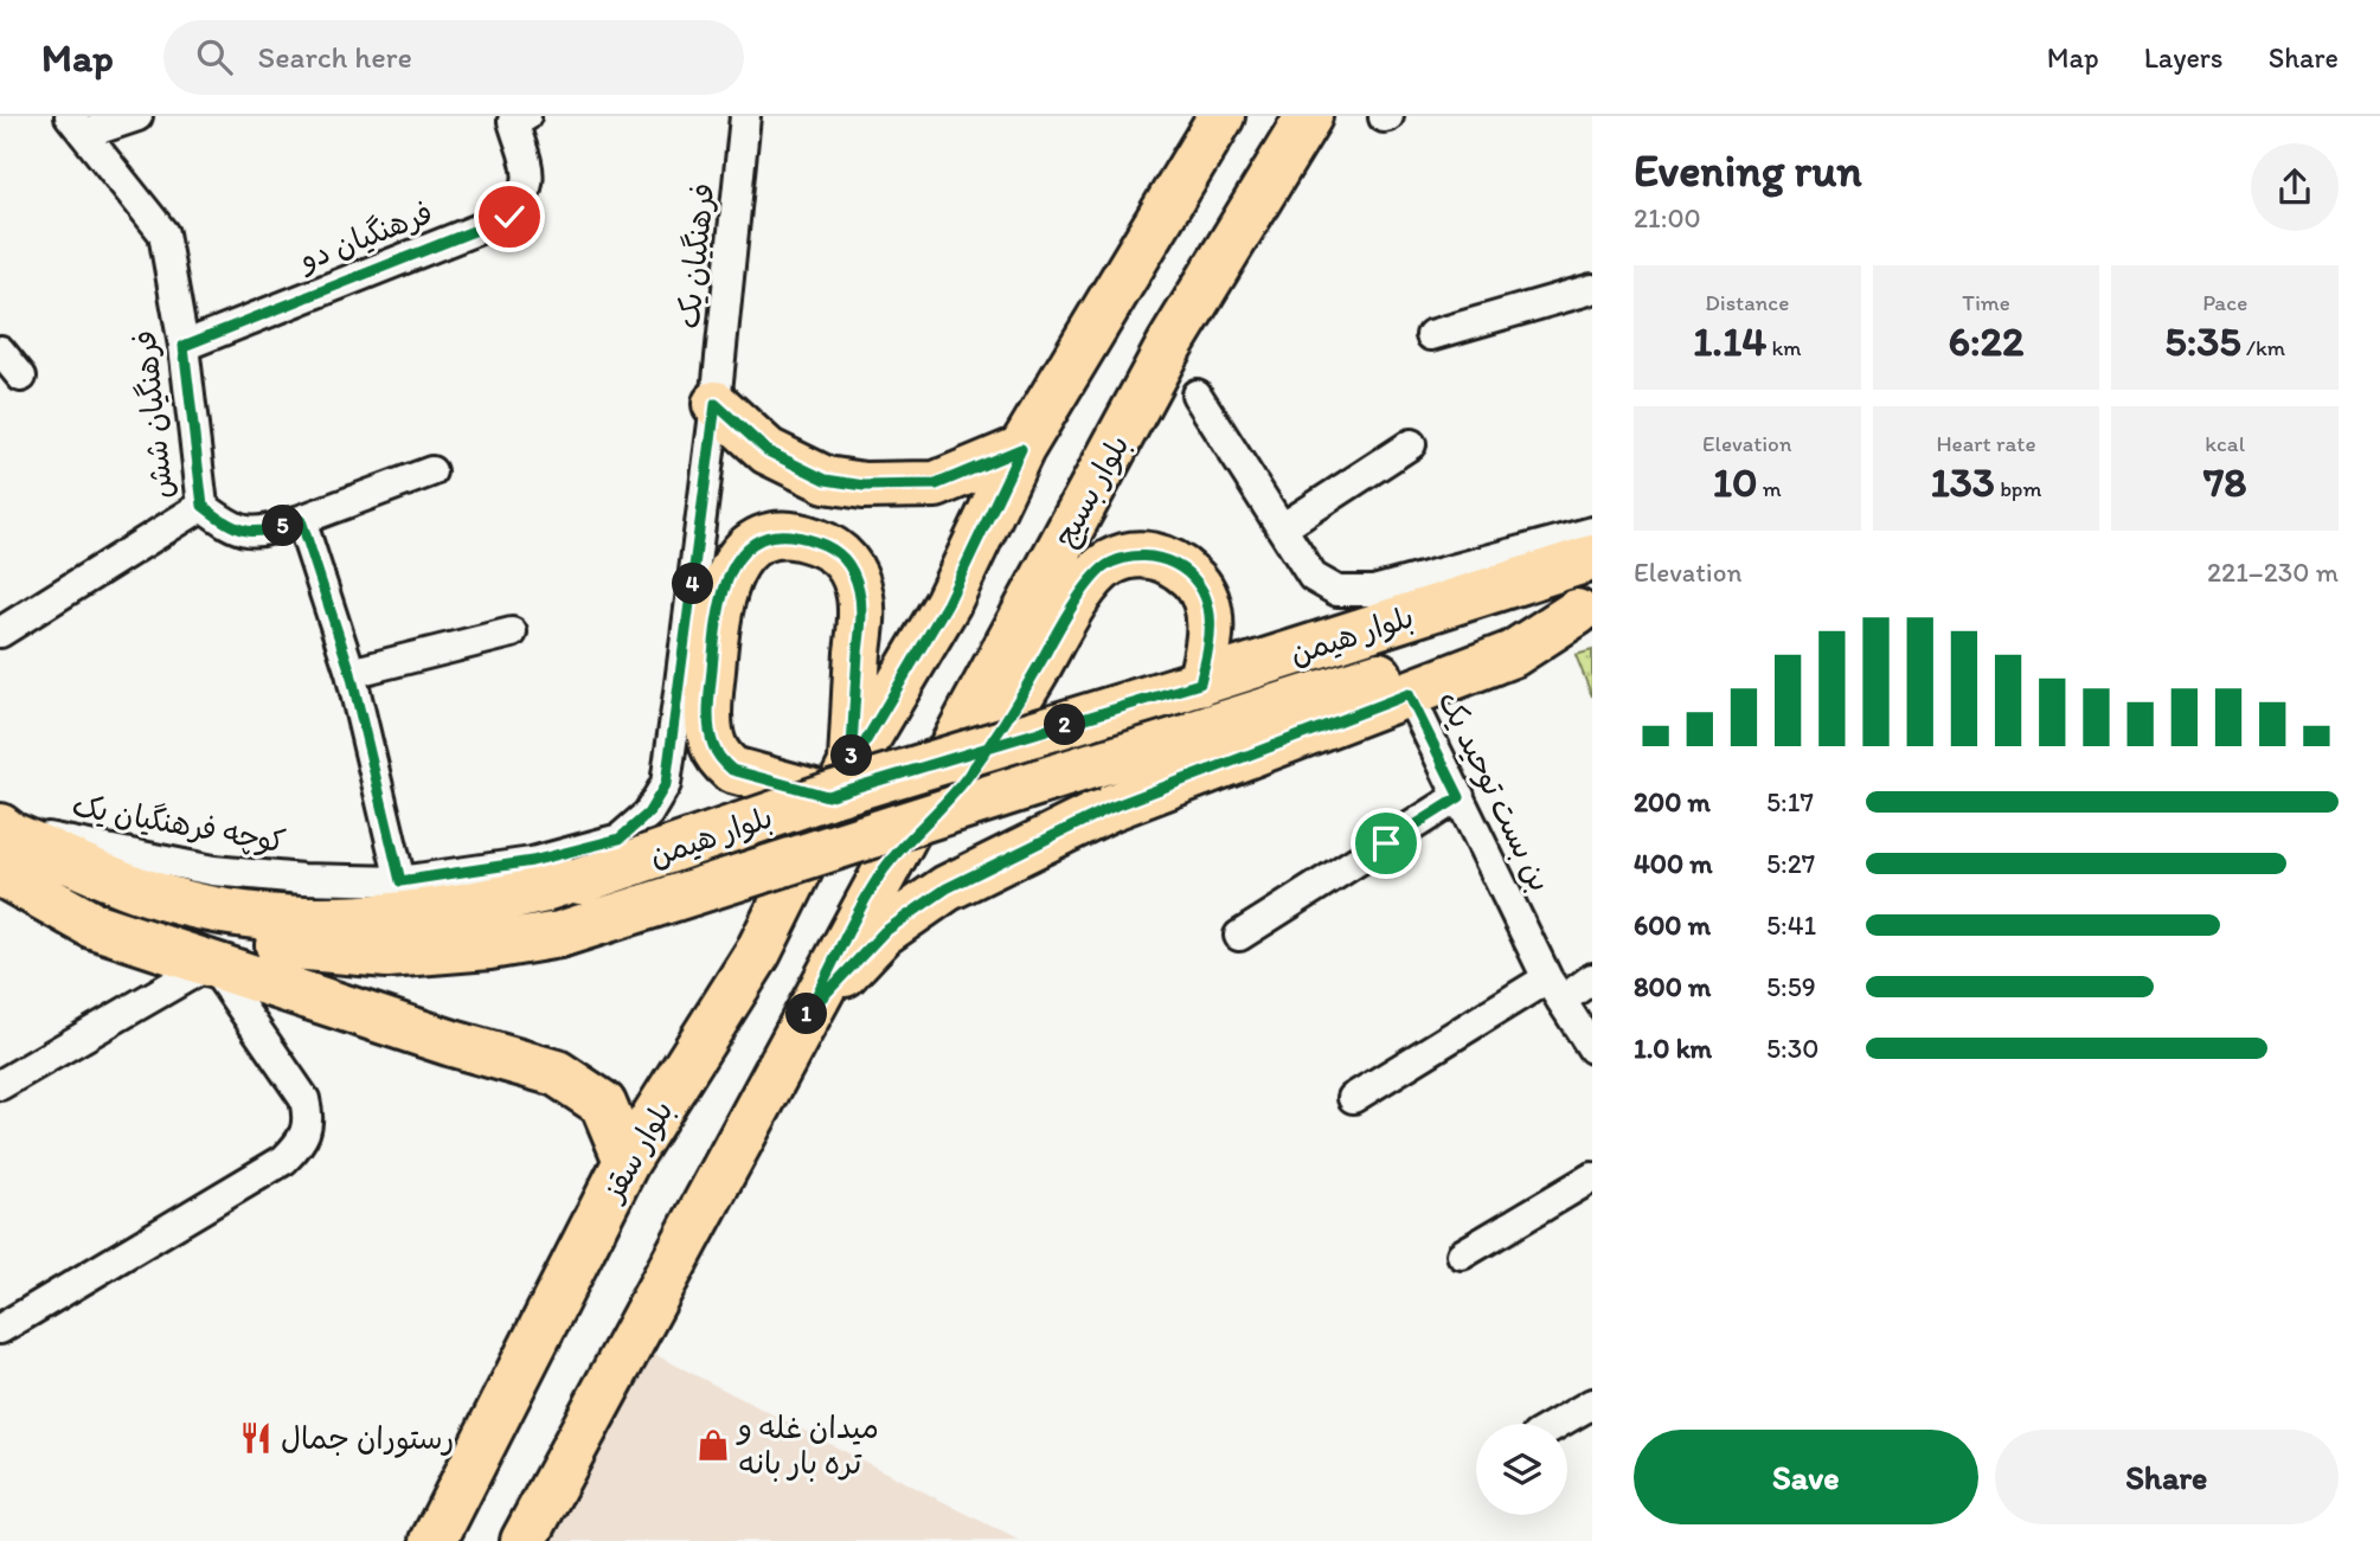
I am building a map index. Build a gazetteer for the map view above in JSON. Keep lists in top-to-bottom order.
{
  "streets": {
    "main road": ["بلوار بسیج", "بلوار هیمن", "بلوار سقز"],
    "street": [
      "فرهنگیان دو",
      "فرهنگیان یک",
      "فرهنگیان شش",
      "بن بست توحید یک",
      "کوچه فرهنگیان یک"
    ]
  },
  "crossings": [
    ["فرهنگیان دو", "فرهنگیان شش"],
    ["فرهنگیان یک", "کوچه فرهنگیان یک"],
    ["بلوار هیمن", "کوچه فرهنگیان یک"],
    ["بلوار هیمن", "بلوار سقز"]
  ],
  "places": {
    "restaurant": ["رستوران جمال"],
    "shop": ["میدان غله و تره بار بانه"]
  },
  "page": {
    "header": "Map",
    "search": "Search here",
    "nav": ["Map", "Layers", "Share"],
    "heading": ["Evening run", "21:00"],
    "stats": [
      ["Distance", "1.14 km"],
      ["Time", "6:22"],
      ["Pace", "5:35 /km"],
      ["Elevation", "10 m"],
      ["Heart rate", "133 bpm"],
      ["kcal", "78"]
    ],
    "pins": [
      "5",
      "4",
      "2",
      "3",
      "1"
    ],
    "chart": ["Elevation", "221–230 m"],
    "list": [
      {
        "name": "200 m",
        "note": "5:17"
      },
      {
        "name": "400 m",
        "note": "5:27"
      },
      {
        "name": "600 m",
        "note": "5:41"
      },
      {
        "name": "800 m",
        "note": "5:59"
      },
      {
        "name": "1.0 km",
        "note": "5:30"
      }
    ],
    "buttons": ["Save", "Share"]
  }
}
